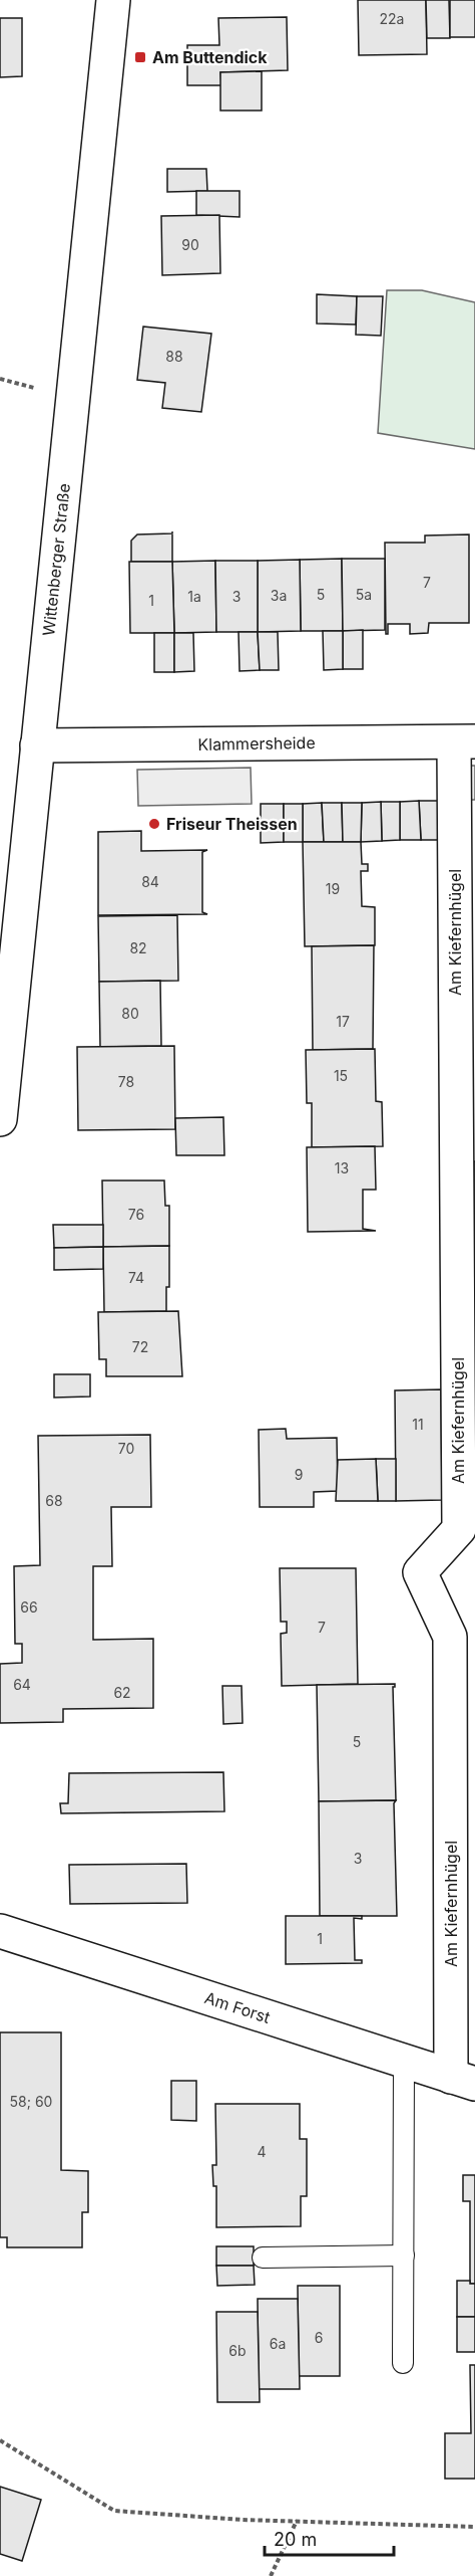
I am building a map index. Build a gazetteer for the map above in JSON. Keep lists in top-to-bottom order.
{
  "streets": {
    "street": [
      "Wittenberger Straße",
      "Klammersheide",
      "Am Kiefernhügel",
      "Am Forst"
    ]
  },
  "crossings": [
    ["Wittenberger Straße", "Klammersheide"],
    ["Klammersheide", "Am Kiefernhügel"],
    ["Am Kiefernhügel", "Am Forst"]
  ],
  "places": {
    "transit": ["Am Buttendick"],
    "other": ["Friseur Theissen"]
  },
  "house_numbers": [
    "22a",
    "90",
    "88",
    "7",
    "5",
    "5a",
    "3a",
    "1a",
    "3",
    "1",
    "84",
    "19",
    "82",
    "80",
    "17",
    "15",
    "78",
    "13",
    "76",
    "74",
    "72",
    "11",
    "70",
    "9",
    "68",
    "66",
    "7",
    "64",
    "62",
    "5",
    "3",
    "1",
    "58; 60",
    "4",
    "6",
    "6a",
    "6b"
  ],
  "scale_bar": "20 m"
}
